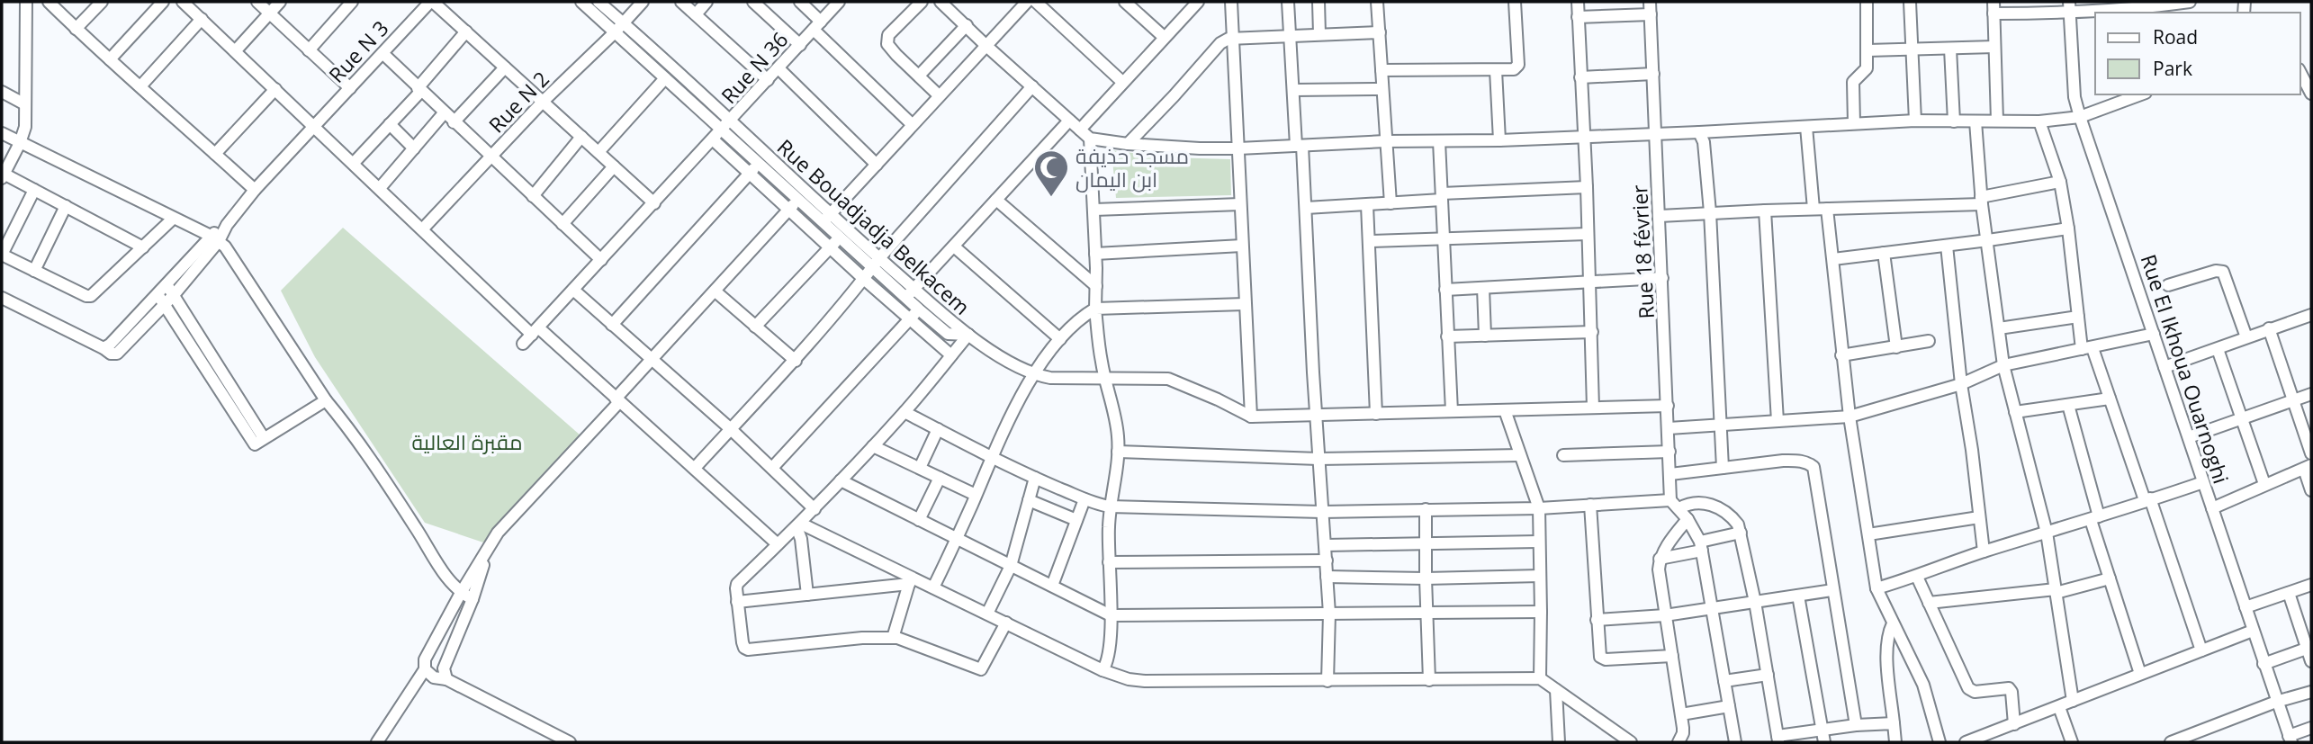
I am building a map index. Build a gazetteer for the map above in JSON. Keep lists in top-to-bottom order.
{
  "streets": {
    "street": [
      "Rue N 3",
      "Rue N 36",
      "Rue N 2",
      "Rue Bouadjadja Belkacem",
      "Rue 18 février",
      "Rue EI Ikhoua Ouarnoghi"
    ]
  },
  "crossings": [
    ["Rue N 36", "Rue Bouadjadja Belkacem"],
    ["Rue N 2", "Rue Bouadjadja Belkacem"]
  ],
  "parks": ["مقبرة العالية"],
  "places": {
    "mosque": ["مسجد حذيفة ابن اليمان"]
  },
  "legend": ["Road", "Park"]
}
